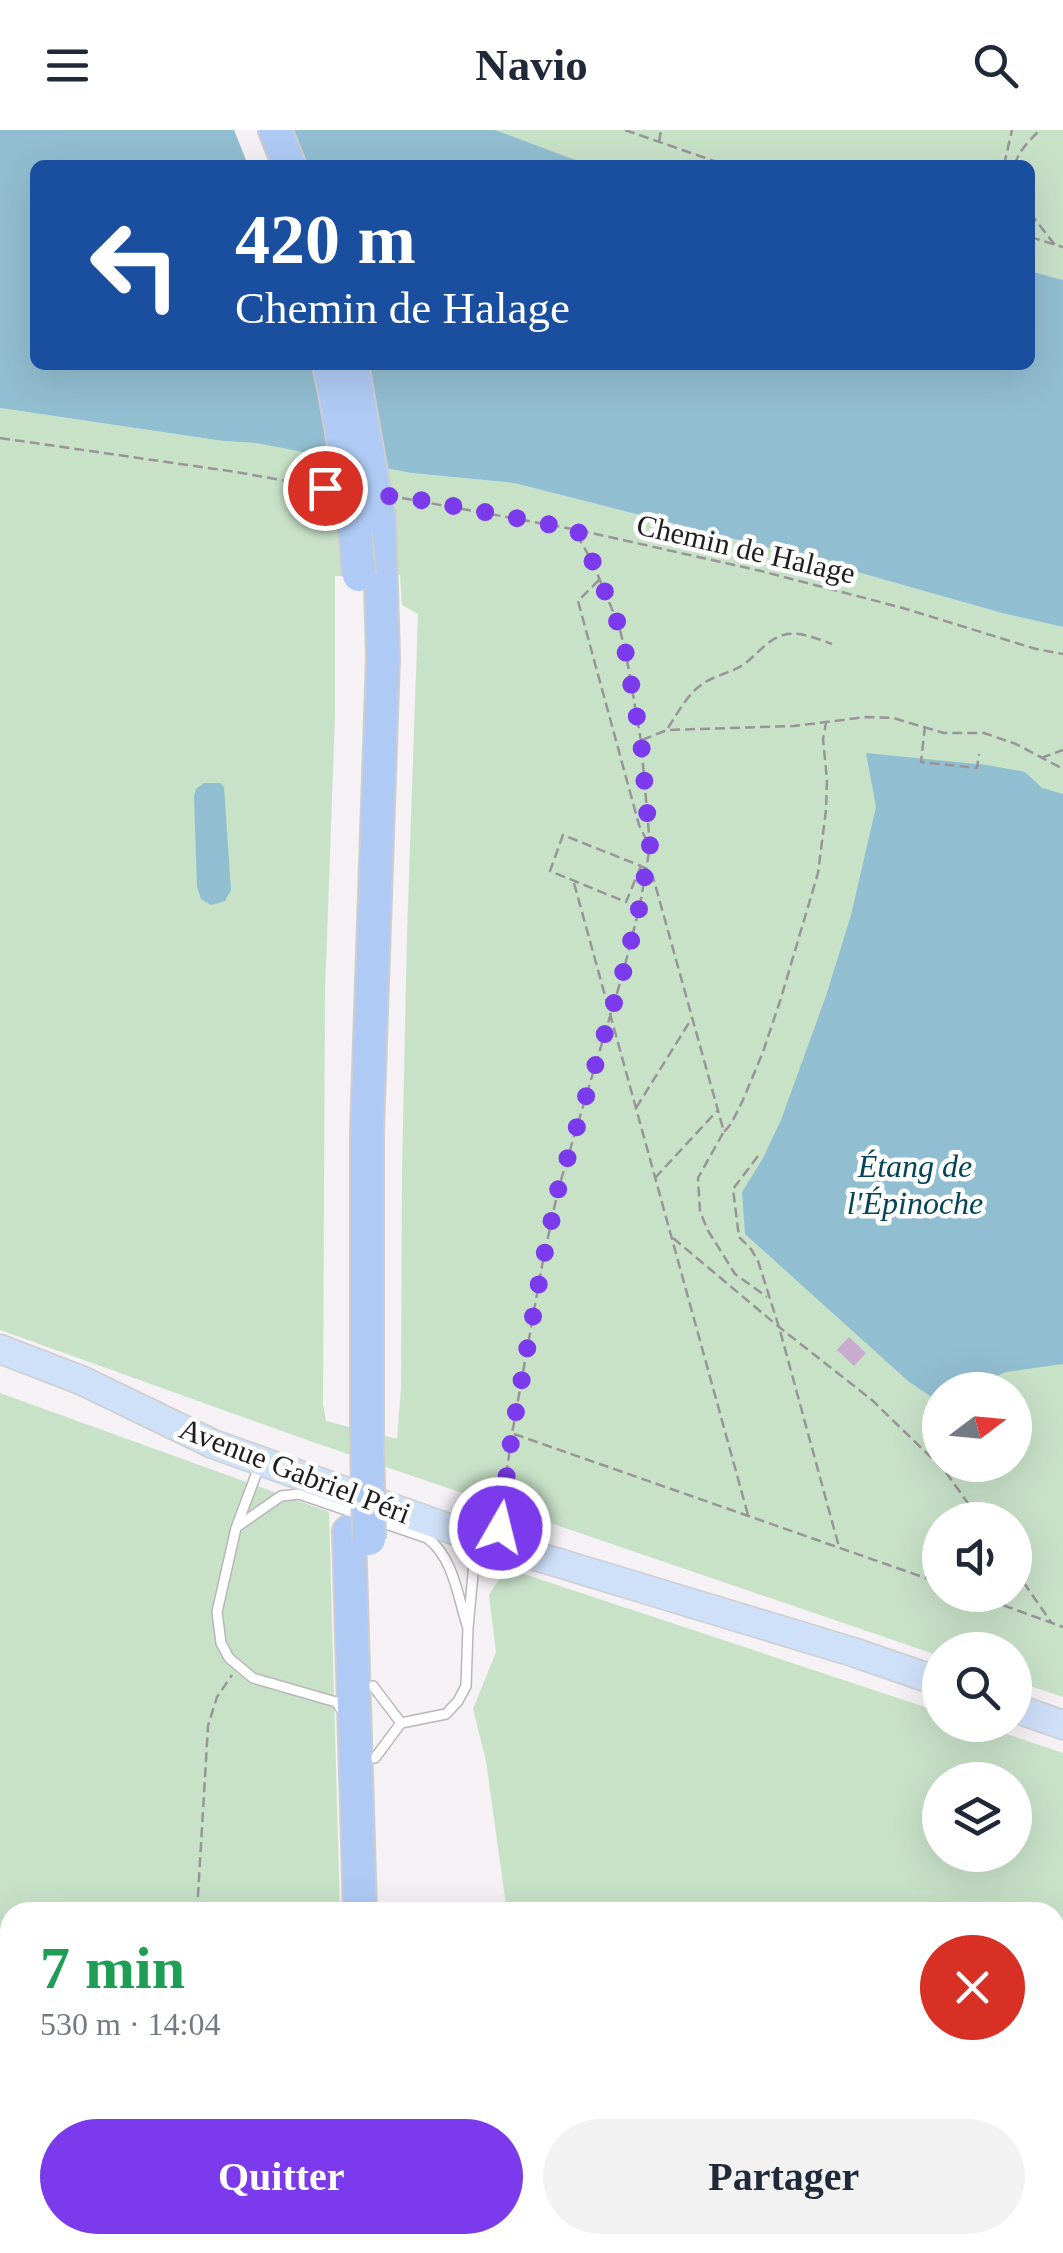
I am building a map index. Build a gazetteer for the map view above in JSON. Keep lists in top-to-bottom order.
{
  "streets": {
    "main road": ["Avenue Gabriel Péri"],
    "path": ["Chemin de Halage"]
  },
  "water": ["Étang de l'Épinoche"],
  "north": "right",
  "page": {
    "header": "Navio",
    "turn": ["420 m", "Chemin de Halage"],
    "heading": ["7 min", "530 m · 14:04"],
    "buttons": ["Quitter", "Partager"]
  }
}
